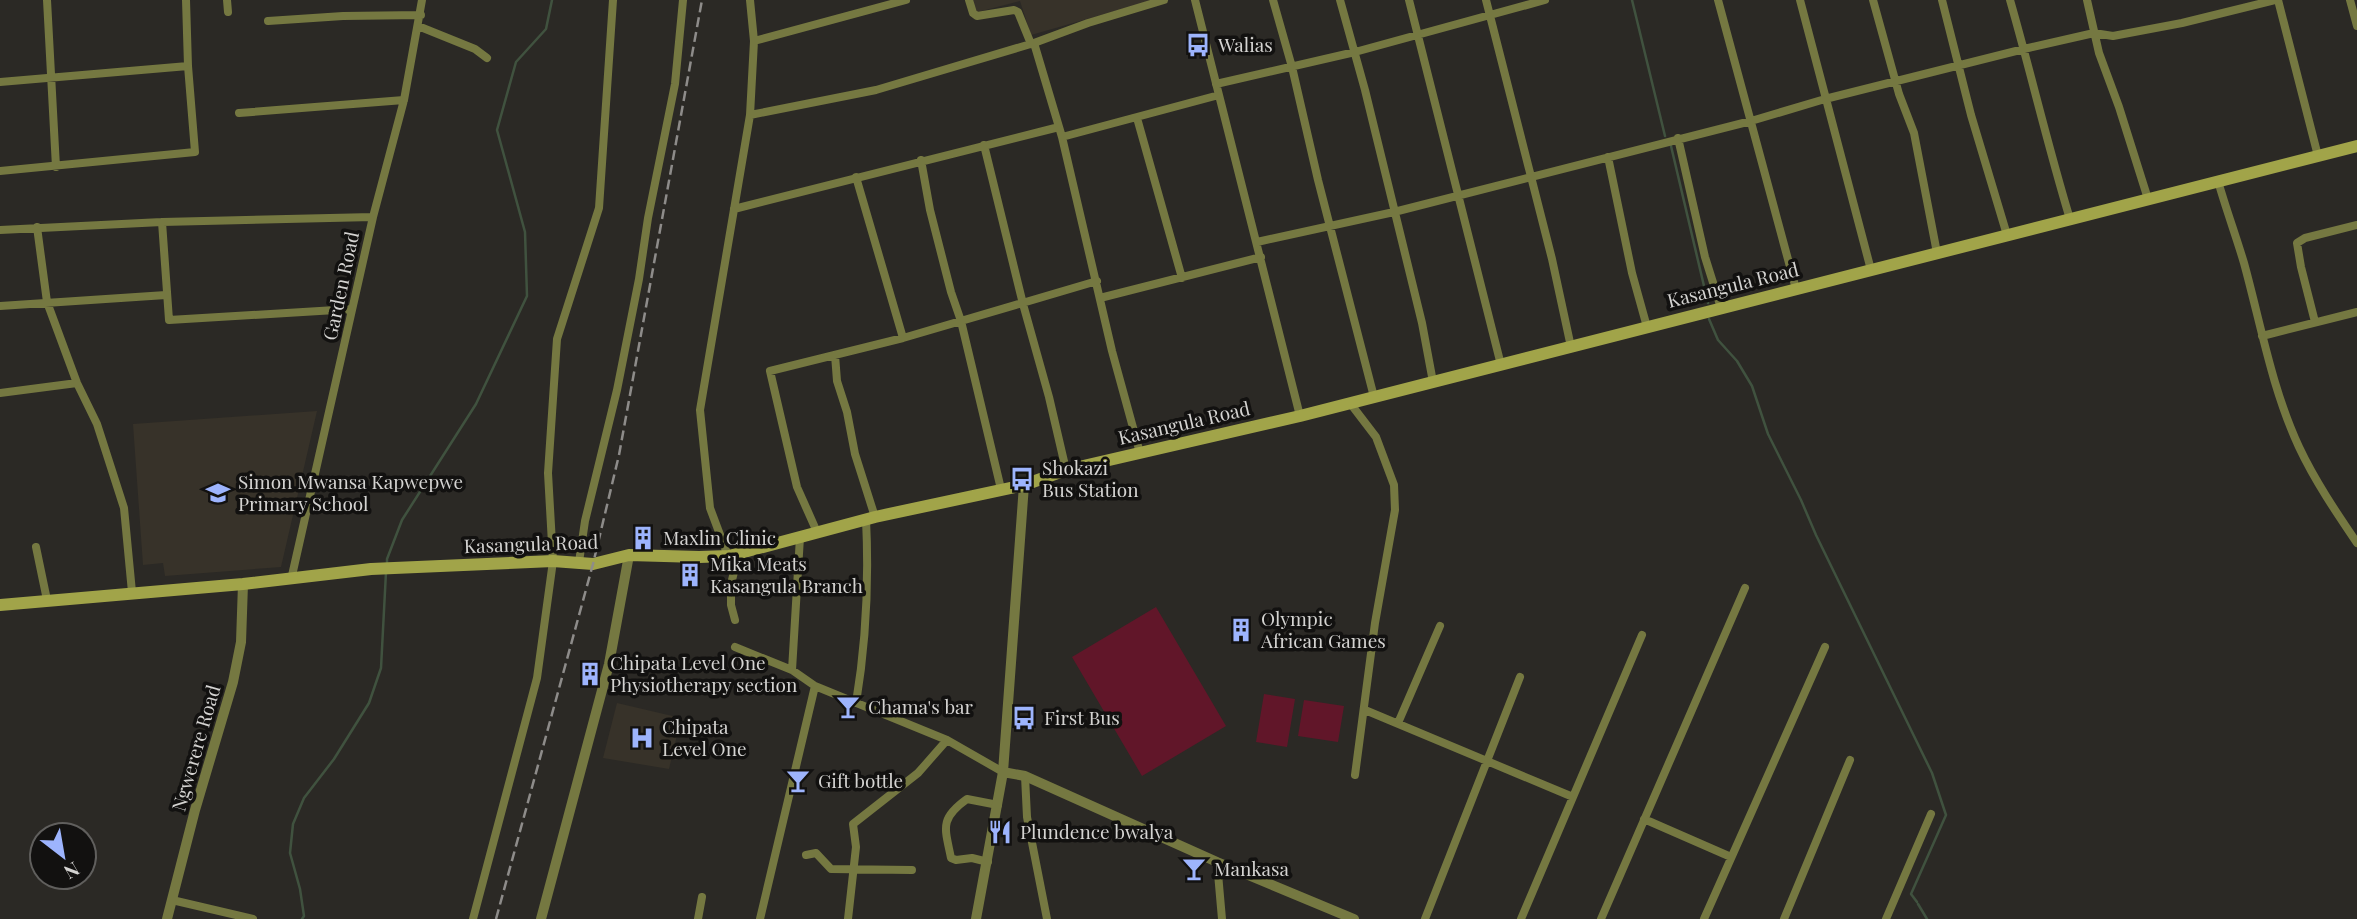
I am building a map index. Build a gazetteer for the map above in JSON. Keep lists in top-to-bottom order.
{
  "streets": {
    "main road": ["Kasangula Road"],
    "street": ["Garden Road", "Ngwerere Road"]
  },
  "crossings": [
    ["Kasangula Road", "Garden Road"],
    ["Kasangula Road", "Ngwerere Road"]
  ],
  "places": {
    "bus stop": ["Walias", "Shokazi Bus Station", "First Bus"],
    "school or university": ["Simon Mwansa Kapwepwe Primary School"],
    "building": [
      "Maxlin Clinic",
      "Mika Meats Kasangula Branch",
      "Olympic African Games",
      "Chipata Level One Physiotherapy section"
    ],
    "bar": ["Chama's bar", "Gift bottle", "Mankasa"],
    "hospital": ["Chipata Level One"],
    "restaurant": ["Plundence bwalya"]
  },
  "north": "bottom right"
}
